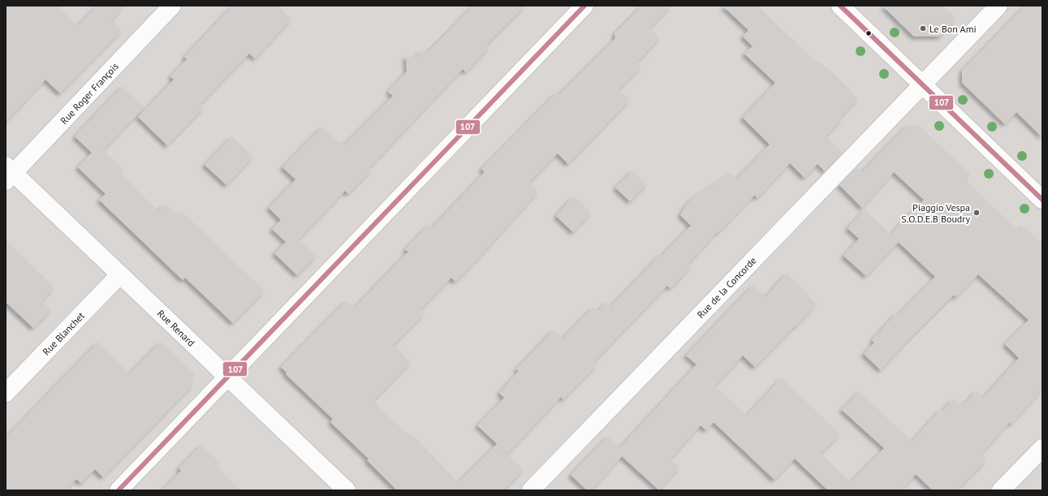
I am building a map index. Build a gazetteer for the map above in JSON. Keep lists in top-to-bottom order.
{
  "streets": {
    "street": [
      "Rue Roger François",
      "Rue de la Concorde",
      "Rue Renard",
      "Rue Blanchet"
    ]
  },
  "crossings": [
    ["Rue Roger François", "Rue Renard"],
    ["Rue Renard", "Rue Blanchet"]
  ],
  "places": ["Le Bon Ami", "Piaggio Vespa S.O.D.E.B Boudry"],
  "lines": ["transit line 107"]
}
